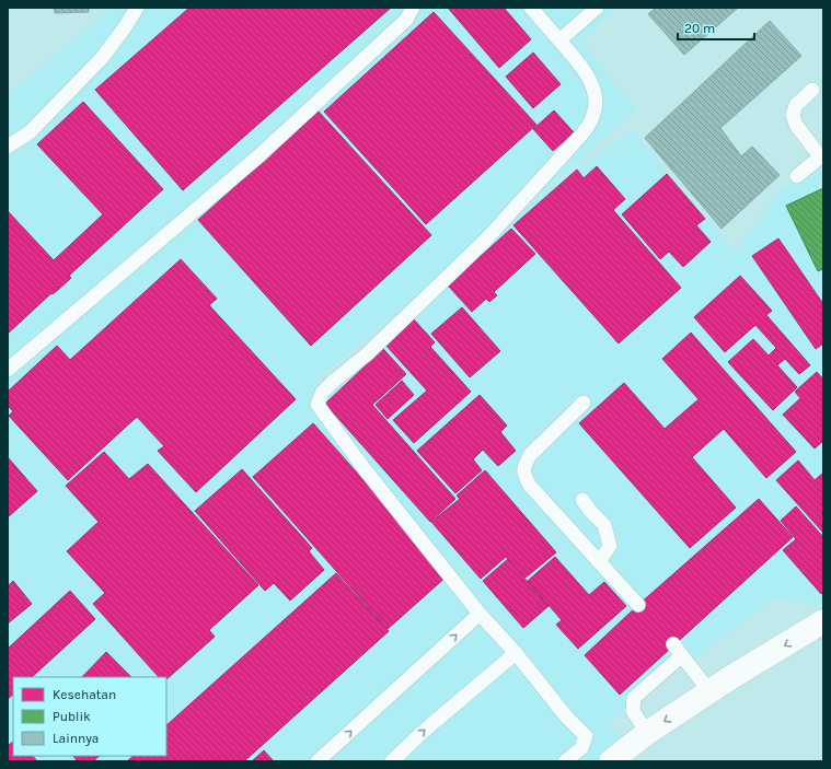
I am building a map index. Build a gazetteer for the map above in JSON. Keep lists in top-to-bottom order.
{
  "legend": ["Kesehatan", "Publik", "Lainnya"],
  "scale_bar": "20 m"
}
